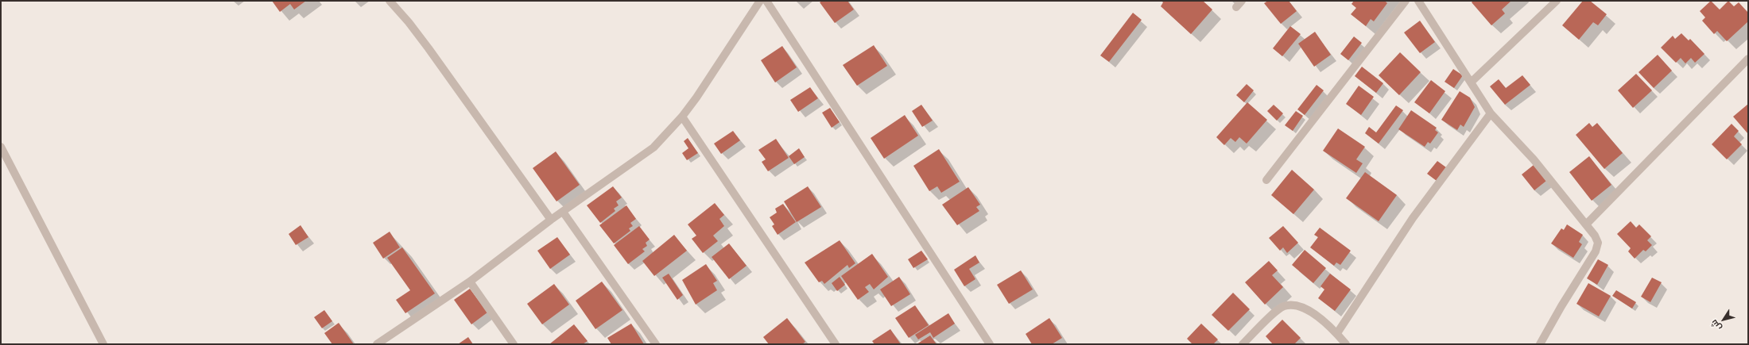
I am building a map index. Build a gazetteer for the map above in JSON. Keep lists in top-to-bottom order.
{
  "north": "bottom left"
}
